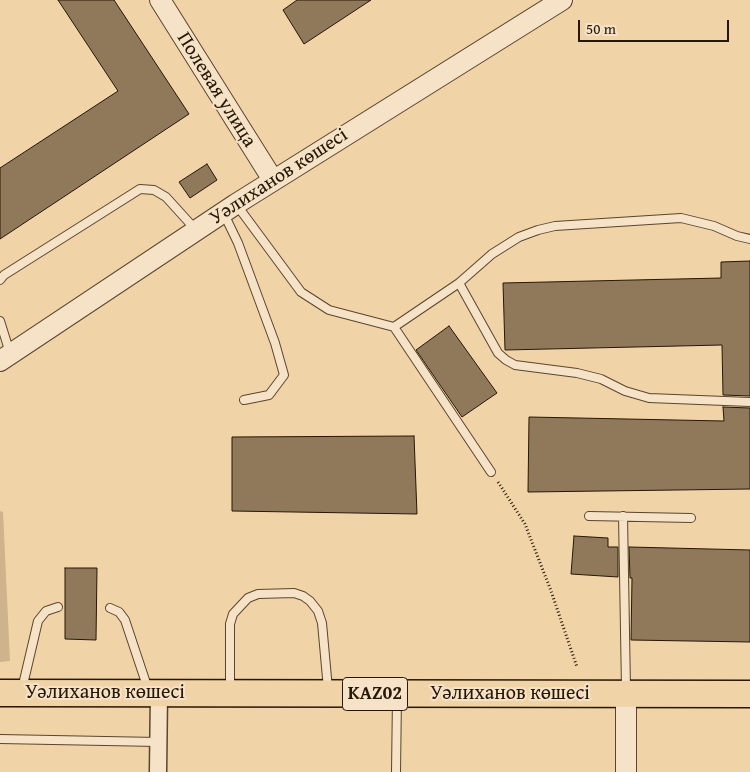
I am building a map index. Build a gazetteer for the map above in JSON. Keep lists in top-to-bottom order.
{
  "streets": {
    "highway": ["Уәлиханов көшесі", "KАZ02"],
    "street": ["Полевая улица"]
  },
  "crossings": [
    ["Полевая улица", "Уәлиханов көшесі"]
  ],
  "scale_bar": "50 m"
}
